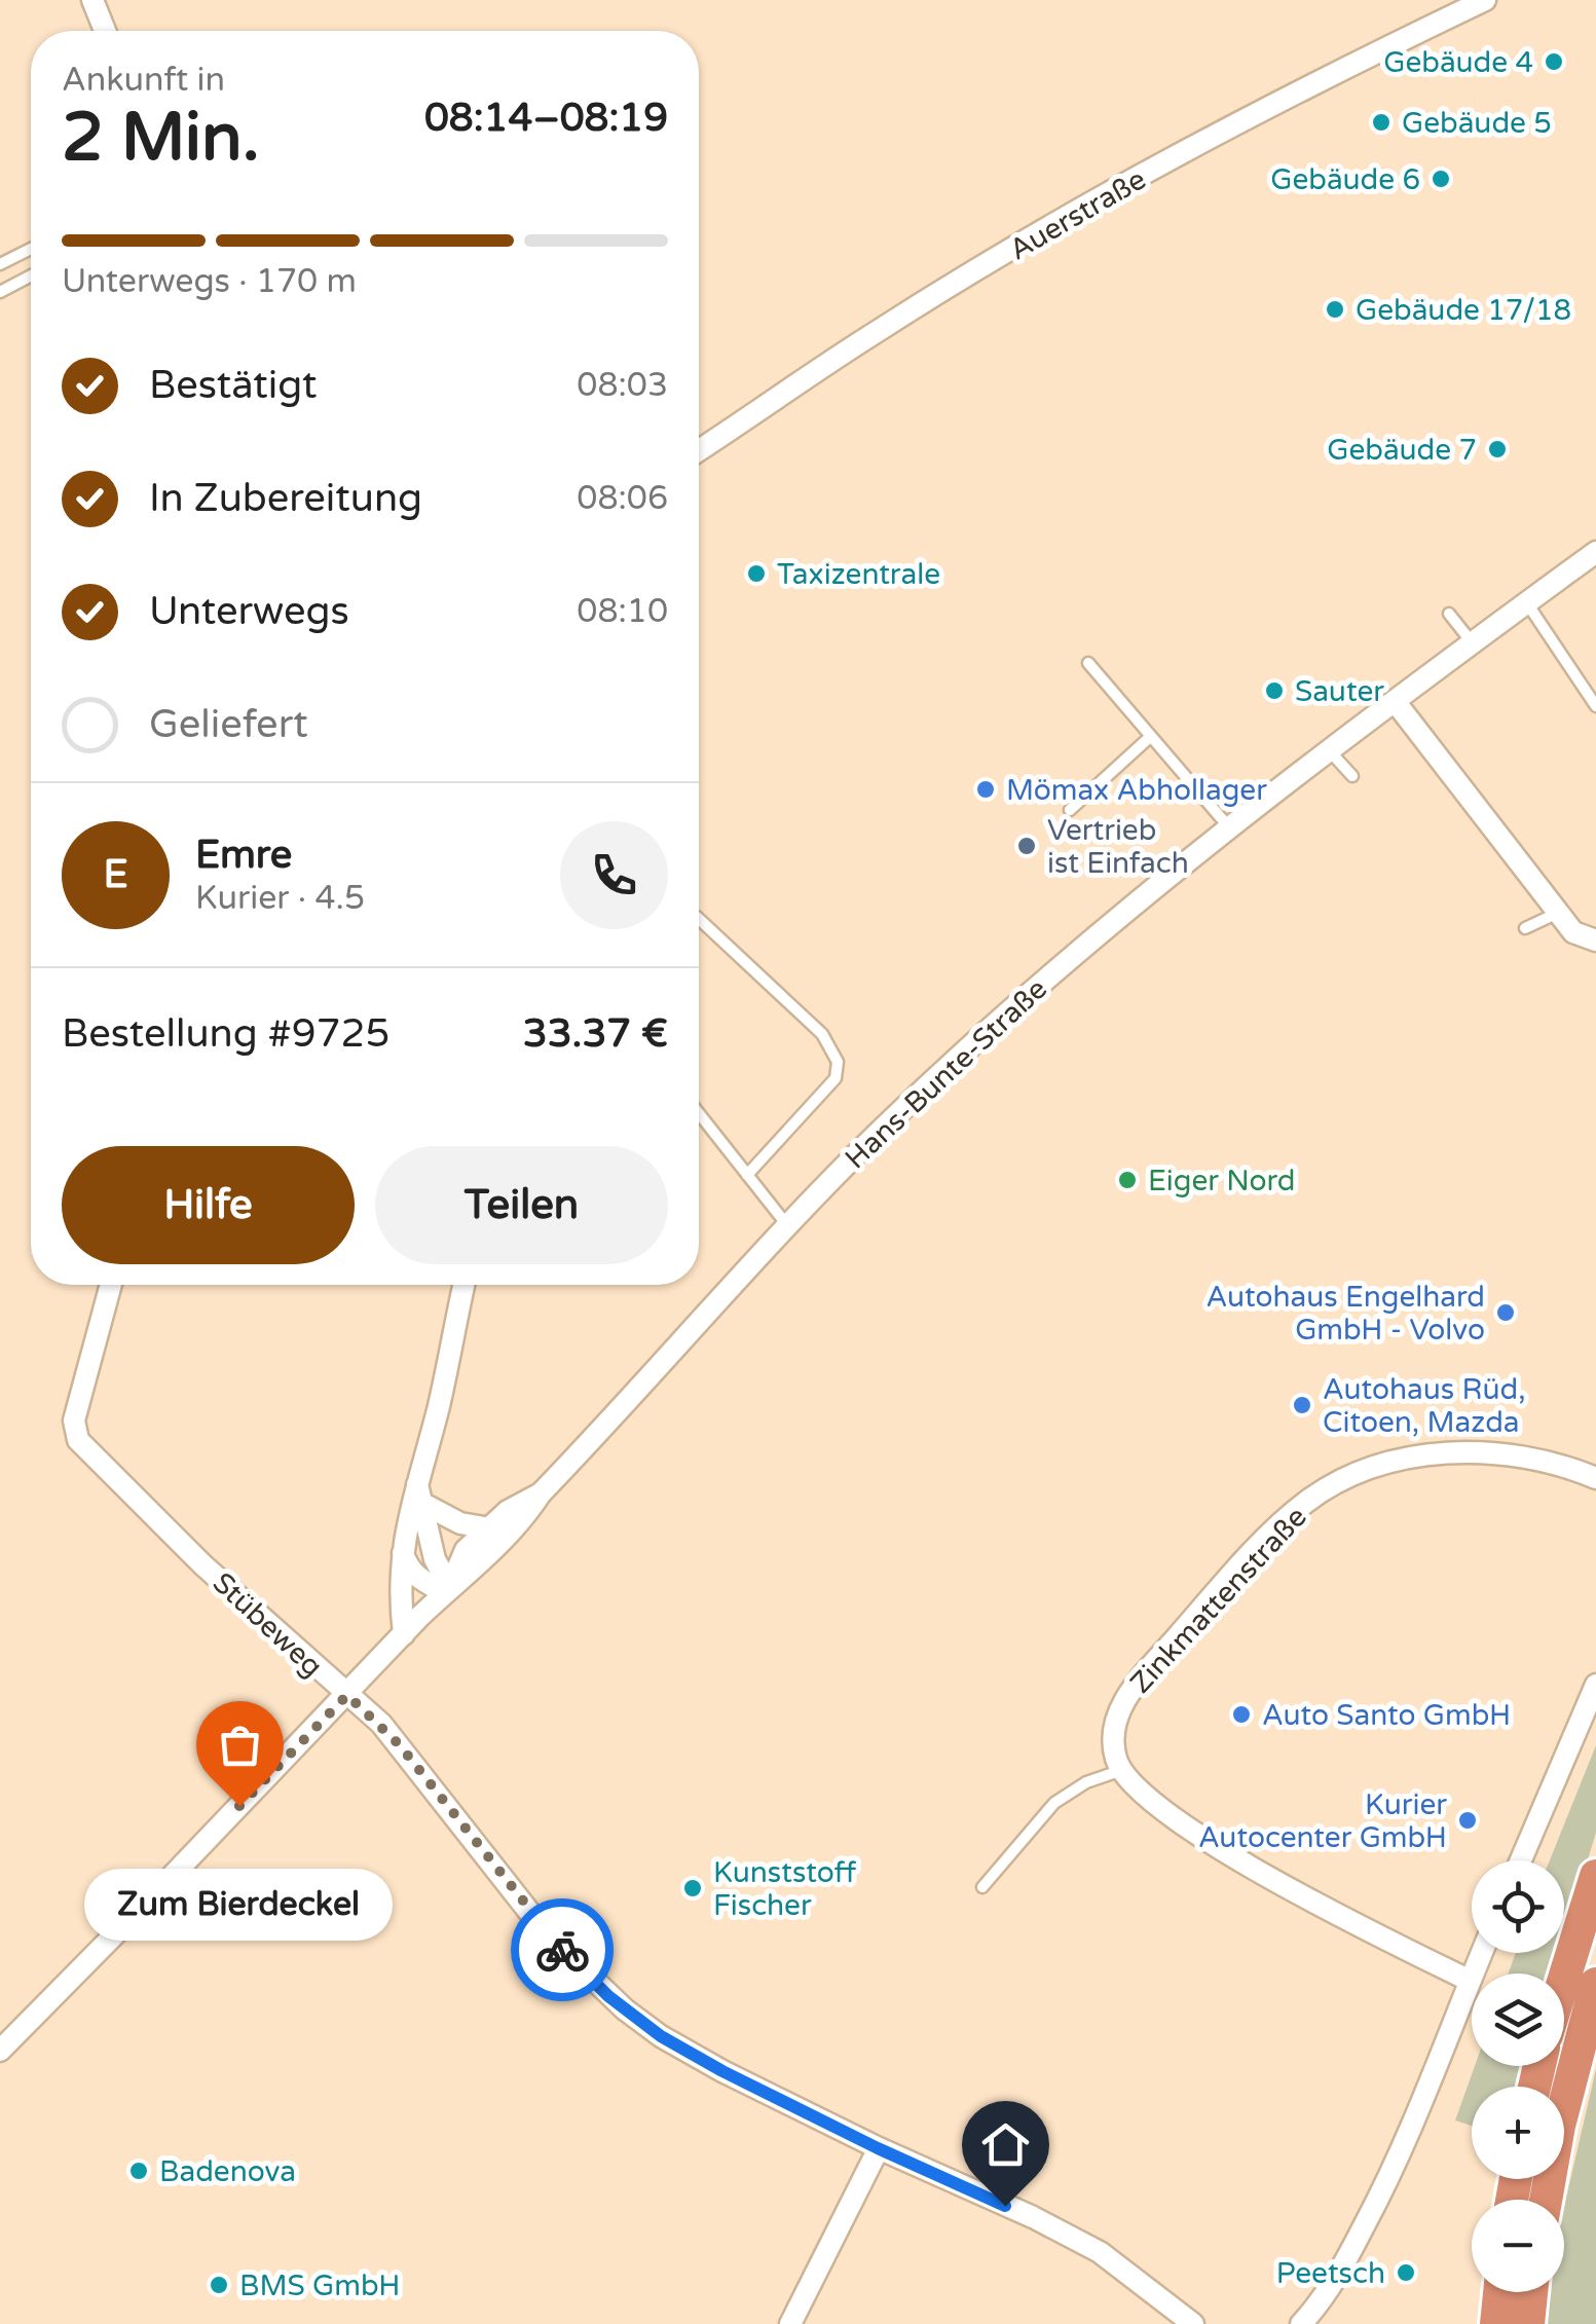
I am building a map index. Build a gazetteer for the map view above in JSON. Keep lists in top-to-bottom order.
{
  "streets": {
    "street": [
      "Auerstraße",
      "Hans-Bunte-Straße",
      "Zinkmattenstraße",
      "Stübeweg"
    ]
  },
  "crossings": [
    ["Hans-Bunte-Straße", "Stübeweg"]
  ],
  "places": [
    "Gebäude 4",
    "Gebäude 5",
    "Gebäude 6",
    "Gebäude 17/18",
    "Gebäude 7",
    "Taxizentrale",
    "Sauter",
    "Mömax Abhollager",
    "Vertrieb ist Einfach",
    "Eiger Nord",
    "Autohaus Engelhard GmbH - Volvo",
    "Autohaus Rüd, Citoen, Mazda",
    "Auto Santo GmbH",
    "Zum Bierdeckel",
    "Kurier Autocenter GmbH",
    "Kunststoff Fischer",
    "Badenova",
    "Peetsch",
    "BMS GmbH"
  ],
  "page": {
    "heading": ["2 Min.", "Ankunft in", "08:14–08:19"],
    "panel": [
      "Emre",
      "Kurier · 4.5",
      "Bestellung #9725",
      "33.37 €"
    ],
    "bar": "Unterwegs · 170 m",
    "list": [
      ["Bestätigt", "08:03"],
      ["In Zubereitung", "08:06"],
      ["Unterwegs", "08:10"],
      "Geliefert"
    ],
    "round": "E",
    "buttons": ["Hilfe", "Teilen"],
    "map_buttons": ["+", "−"],
    "bubble": "Zum Bierdeckel"
  }
}
